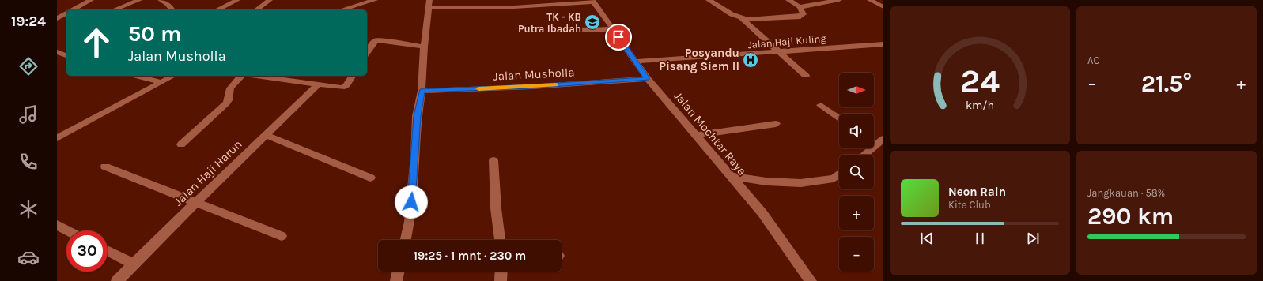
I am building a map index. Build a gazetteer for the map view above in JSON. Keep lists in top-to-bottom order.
{
  "streets": {
    "street": [
      "Jalan Haji Kuling",
      "Jalan Musholla",
      "Jalan Mochtar Raya",
      "Jalan Haji Harun"
    ]
  },
  "crossings": [
    ["Jalan Haji Kuling", "Jalan Mochtar Raya"],
    ["Jalan Musholla", "Jalan Mochtar Raya"]
  ],
  "places": {
    "school or university": ["TK - KB Putra Ibadah"],
    "hospital": ["Posyandu Pisang Siem II"]
  },
  "north": "right",
  "page": {
    "tabs": "19:24",
    "tile": [
      "AC",
      ["Jangkauan · 58%", "290 km"]
    ],
    "turn": ["50 m", "Jalan Musholla"],
    "heat": ["−", "21.5°", "+"],
    "map_buttons": ["+", "−"],
    "song": ["Neon Rain", "Kite Club"],
    "limit": "30",
    "trip": "19:25 · 1 mnt · 230 m",
    "gauge": ["24", "km/h"]
  }
}
